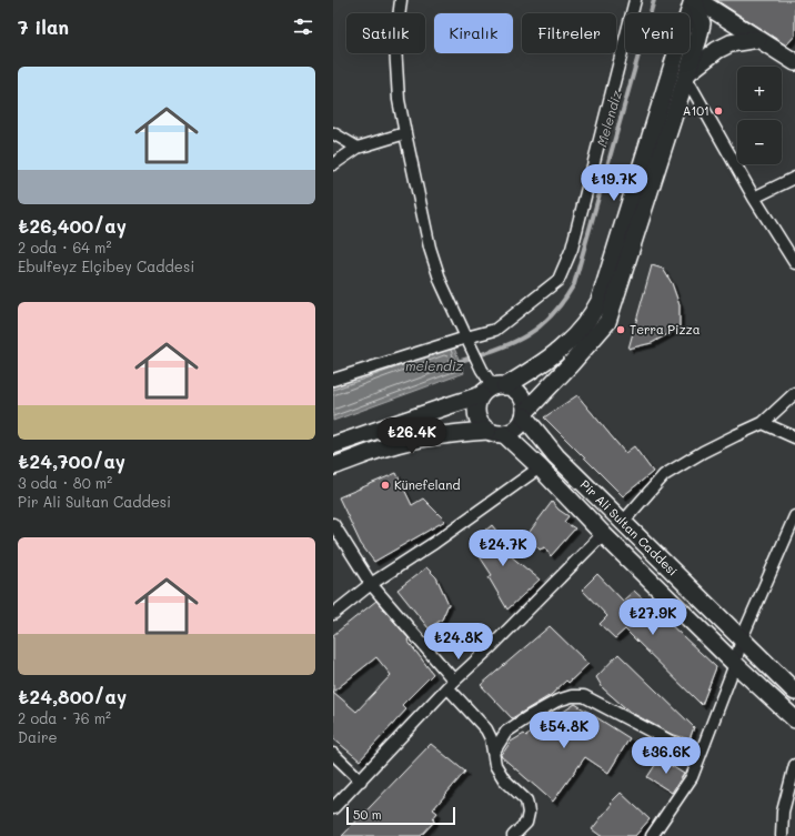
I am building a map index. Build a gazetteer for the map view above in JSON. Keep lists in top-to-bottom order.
{
  "streets": {
    "main road": ["Pir Ali Sultan Caddesi"]
  },
  "water": ["Melendiz", "melendiz"],
  "places": ["A101", "Terra Pizza", "Künefeland"],
  "scale_bar": "50 m",
  "page": {
    "heading": "7 ilan",
    "chip": [
      "Satılık",
      "Kiralık",
      "Filtreler",
      "Yeni"
    ],
    "list": [
      {
        "name": "₺26,400/ay",
        "note": "2 oda · 64 m² · Ebulfeyz Elçibey Caddesi"
      },
      {
        "name": "₺24,700/ay",
        "note": "3 oda · 80 m² · Pir Ali Sultan Caddesi"
      },
      {
        "name": "₺24,800/ay",
        "note": "2 oda · 76 m² · Daire"
      }
    ],
    "map_buttons": ["+", "−"],
    "price": [
      "₺19.7K",
      "₺26.4K",
      "₺24.7K",
      "₺27.9K",
      "₺24.8K",
      "₺54.8K",
      "₺36.6K"
    ],
    "scale": "50 m"
  }
}
